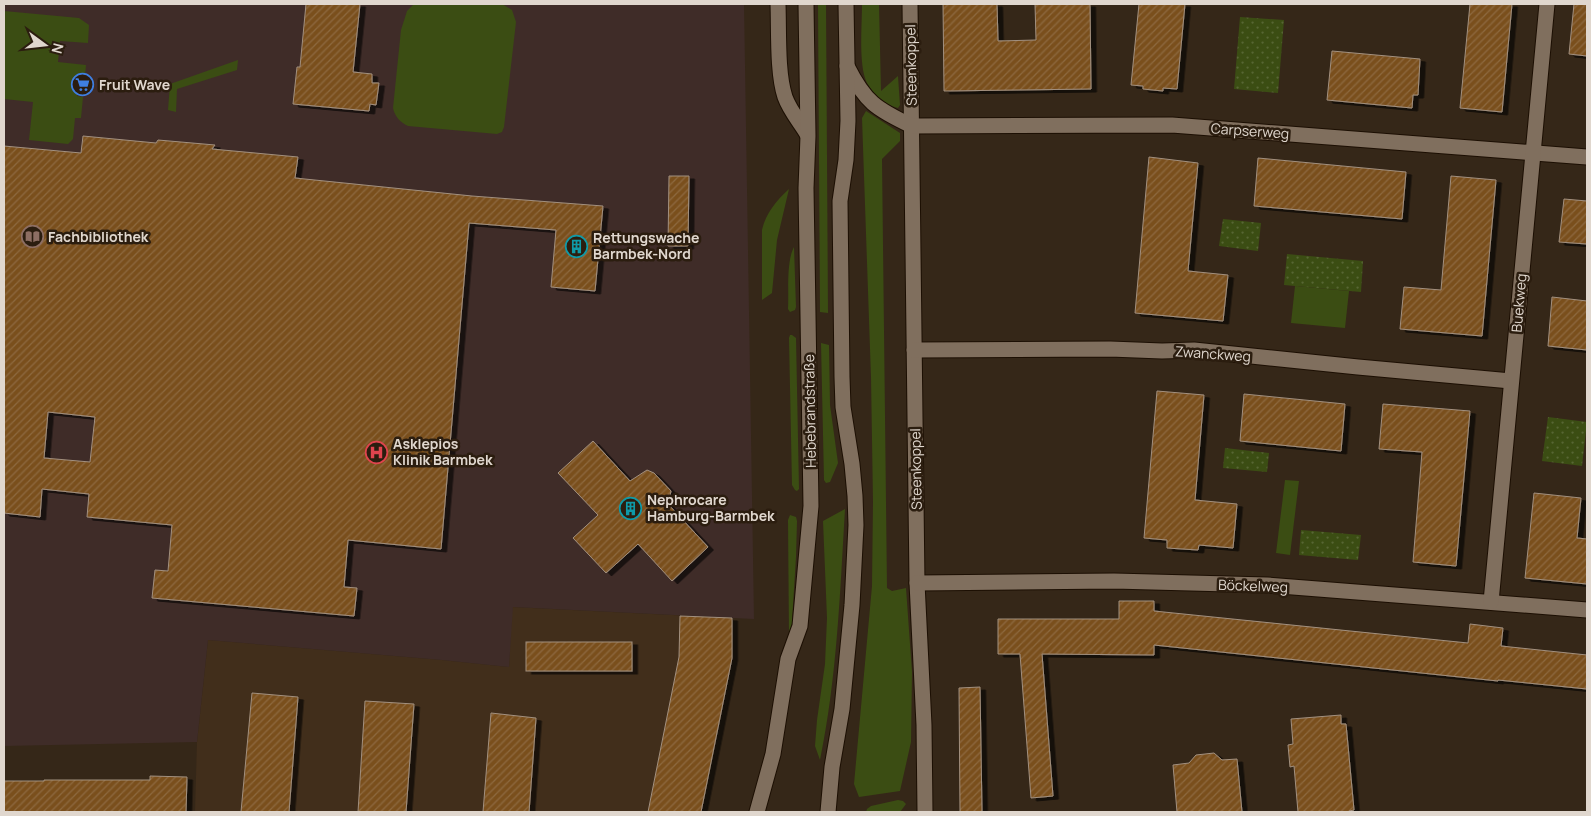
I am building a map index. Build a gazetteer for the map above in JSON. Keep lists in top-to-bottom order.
{
  "streets": {
    "street": [
      "Steenkoppel",
      "Carpserweg",
      "Buekweg",
      "Zwanckweg",
      "Hebebrandstraße",
      "Böckelweg"
    ]
  },
  "crossings": [
    ["Steenkoppel", "Carpserweg"],
    ["Steenkoppel", "Zwanckweg"],
    ["Steenkoppel", "Böckelweg"],
    ["Carpserweg", "Buekweg"],
    ["Buekweg", "Zwanckweg"],
    ["Buekweg", "Böckelweg"]
  ],
  "places": {
    "supermarket": ["Fruit Wave"],
    "library": ["Fachbibliothek"],
    "building": ["Rettungswache Barmbek-Nord", "Nephrocare Hamburg-Barmbek"],
    "hospital": ["Asklepios Klinik Barmbek"]
  },
  "north": "right"
}
